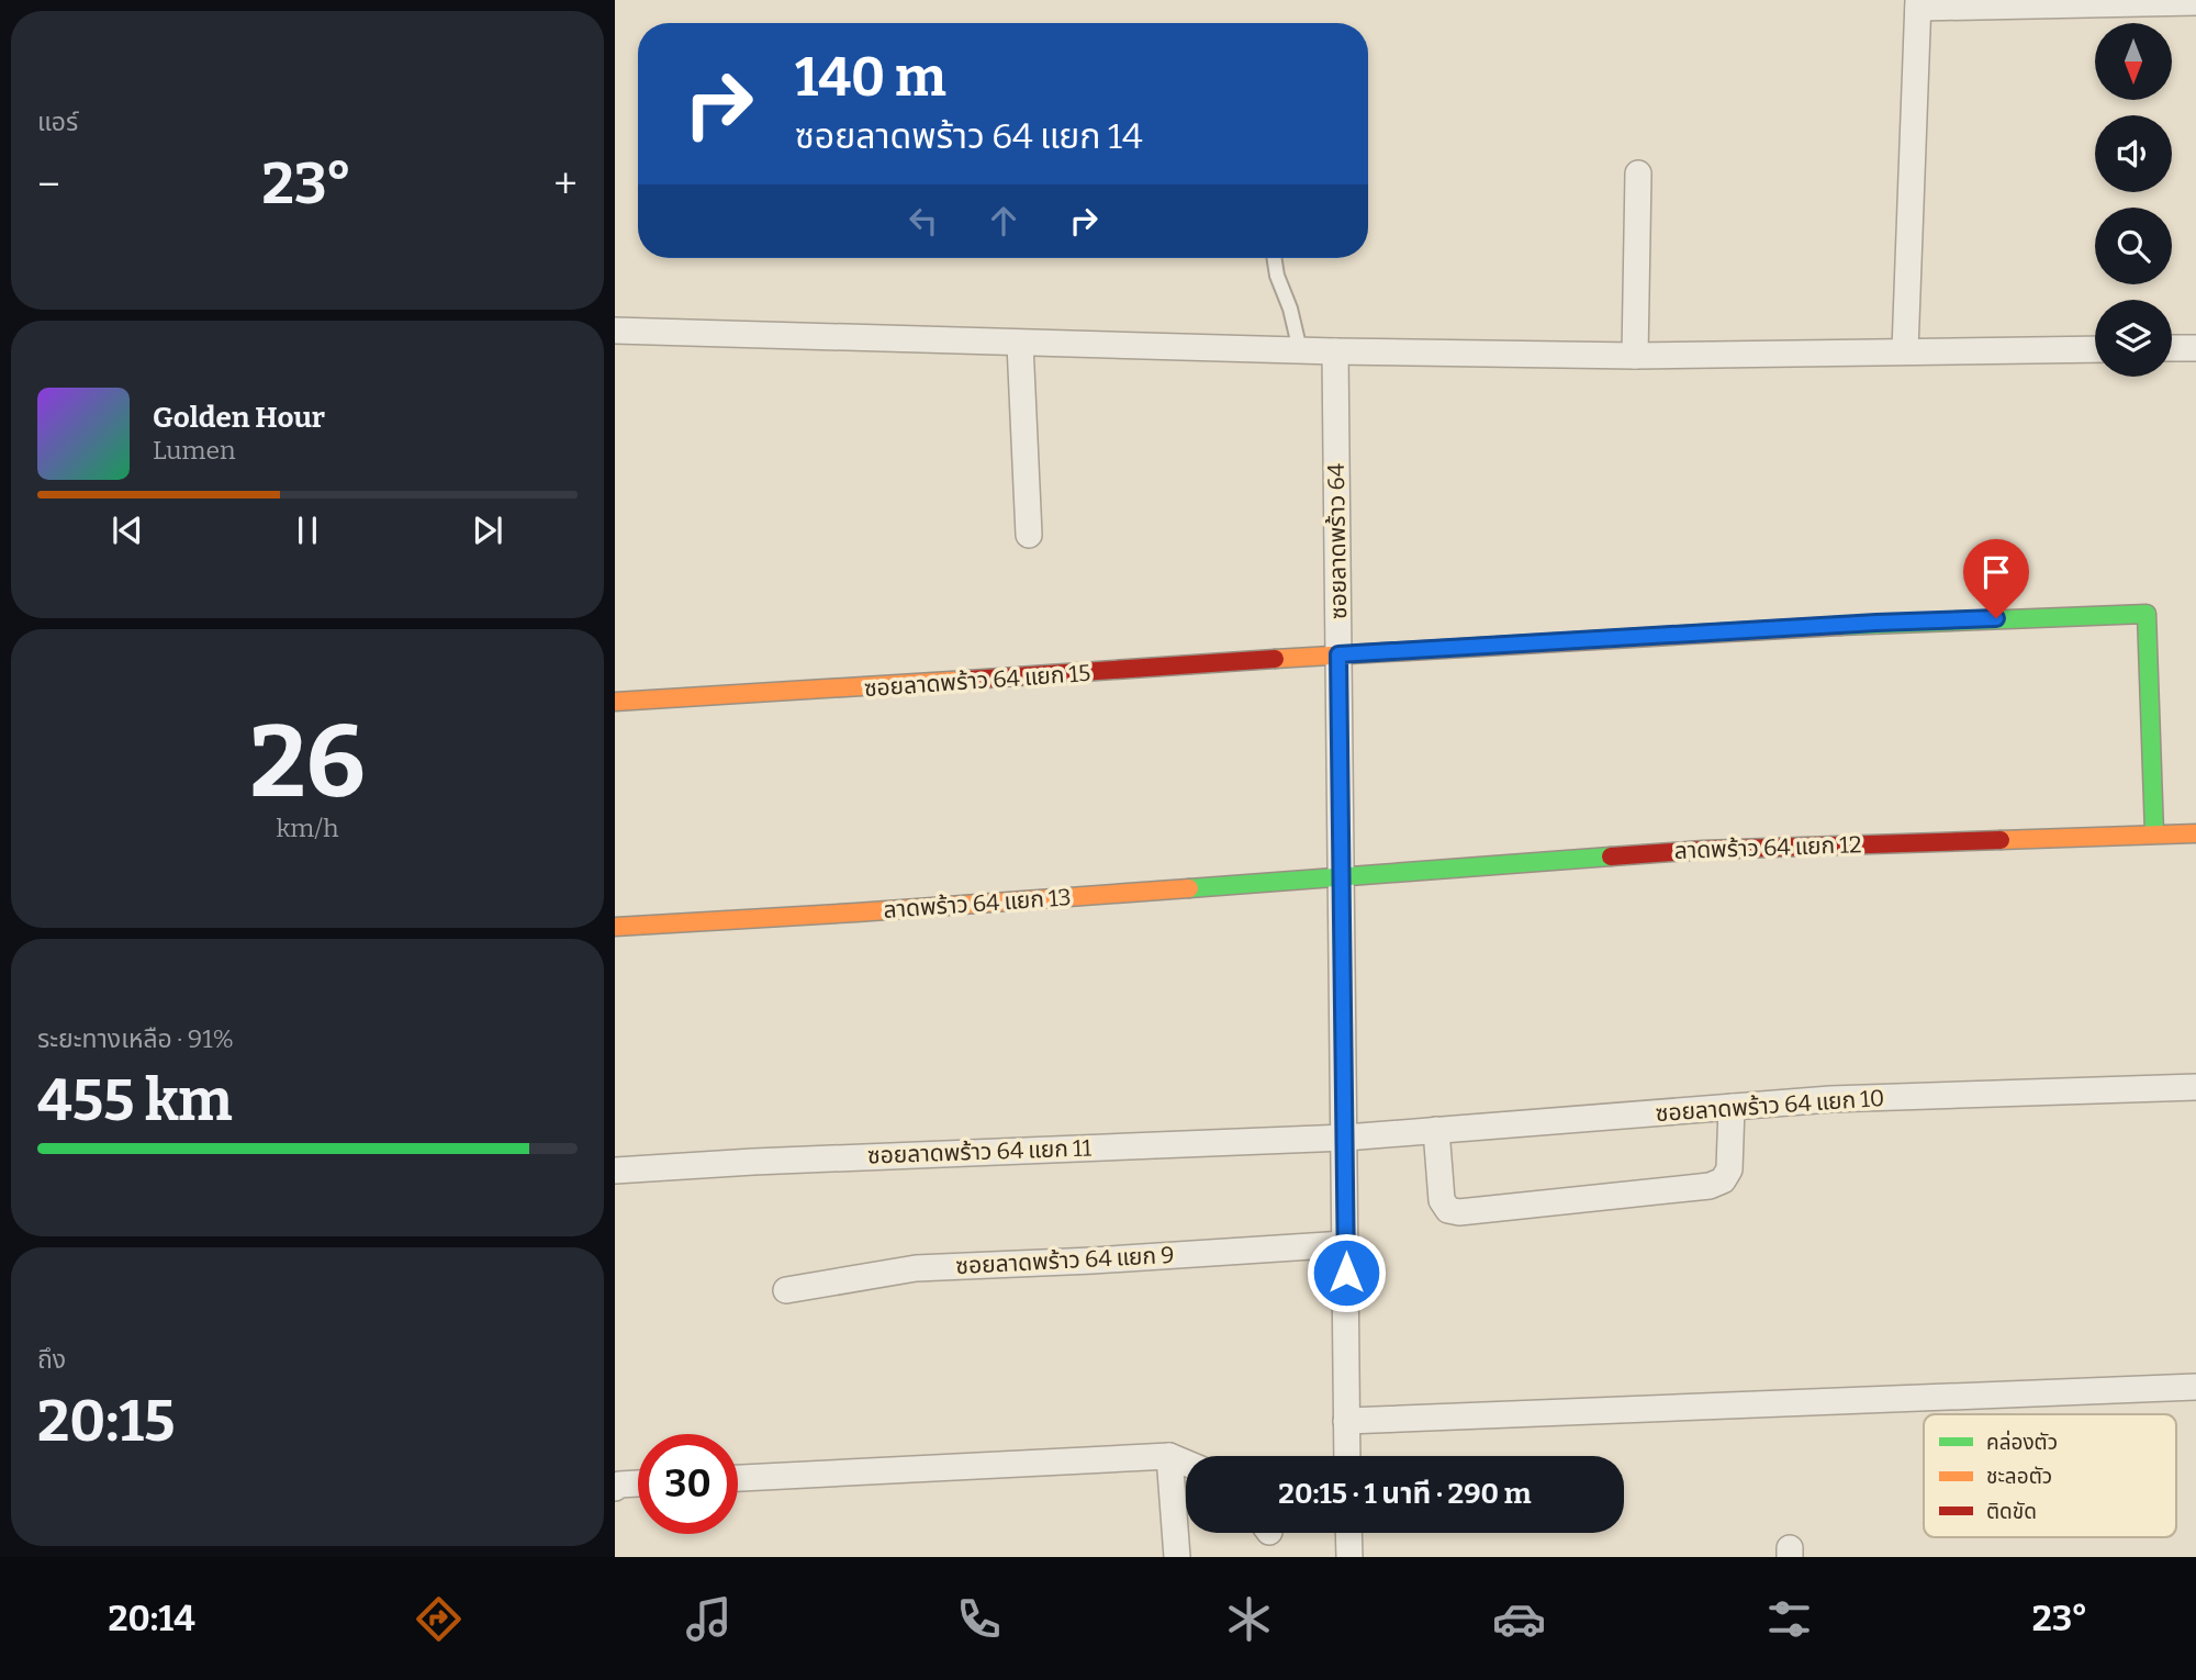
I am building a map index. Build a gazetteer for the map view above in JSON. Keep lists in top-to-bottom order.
{
  "streets": {
    "street": [
      "ซอยลาดพร้าว 64",
      "ซอยลาดพร้าว 64 แยก 15",
      "ลาดพร้าว 64 แยก 12",
      "ลาดพร้าว 64 แยก 13",
      "ซอยลาดพร้าว 64 แยก 10",
      "ซอยลาดพร้าว 64 แยก 11",
      "ซอยลาดพร้าว 64 แยก 9"
    ]
  },
  "crossings": [
    ["ซอยลาดพร้าว 64", "ซอยลาดพร้าว 64 แยก 15"],
    ["ซอยลาดพร้าว 64", "ลาดพร้าว 64 แยก 12"],
    ["ซอยลาดพร้าว 64", "ลาดพร้าว 64 แยก 13"],
    ["ซอยลาดพร้าว 64", "ซอยลาดพร้าว 64 แยก 10"],
    ["ซอยลาดพร้าว 64", "ซอยลาดพร้าว 64 แยก 11"],
    ["ซอยลาดพร้าว 64", "ซอยลาดพร้าว 64 แยก 9"],
    ["ซอยลาดพร้าว 64 แยก 15", "ลาดพร้าว 64 แยก 12"],
    ["ลาดพร้าว 64 แยก 12", "ลาดพร้าว 64 แยก 13"],
    ["ซอยลาดพร้าว 64 แยก 10", "ซอยลาดพร้าว 64 แยก 11"]
  ],
  "legend": ["คล่องตัว", "ชะลอตัว", "ติดขัด"],
  "north": "bottom",
  "page": {
    "tile": [
      "แอร์",
      ["26", "km/h"],
      ["ระยะทางเหลือ · 91%", "455 km"],
      ["ถึง", "20:15"]
    ],
    "turn": ["140 m", "ซอยลาดพร้าว 64 แยก 14"],
    "heat": ["−", "23°", "+"],
    "song": ["Golden Hour", "Lumen"],
    "limit": "30",
    "trip": "20:15 · 1 นาที · 290 m",
    "tabs": ["20:14", "23°"]
  }
}
